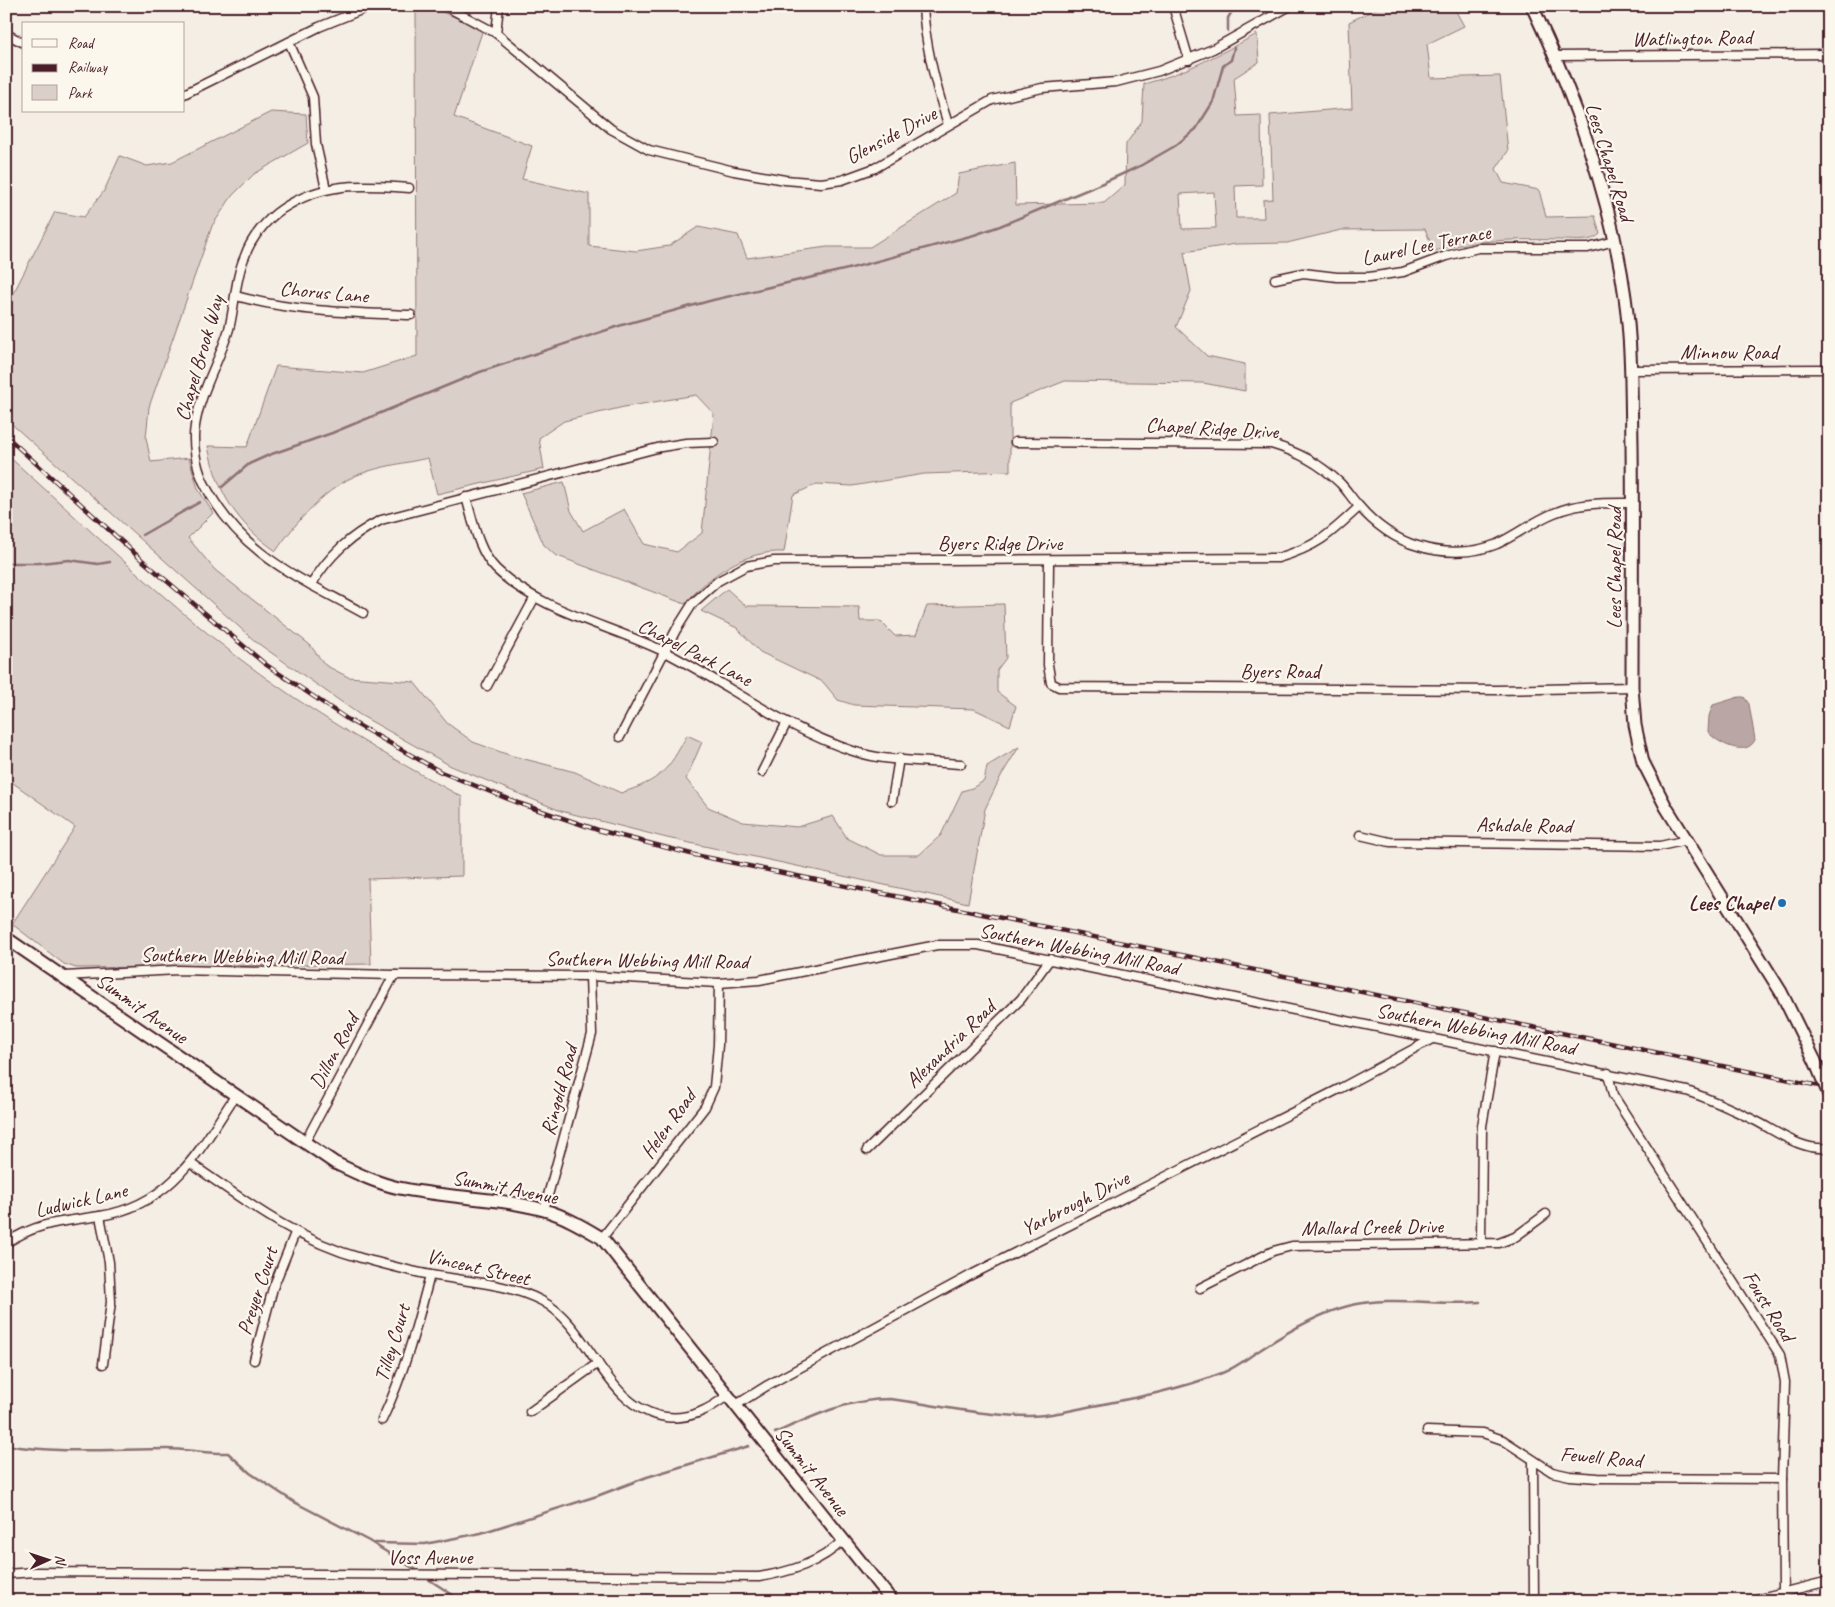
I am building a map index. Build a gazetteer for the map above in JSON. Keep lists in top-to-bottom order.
{
  "streets": {
    "main road": ["Lees Chapel Road", "Summit Avenue"],
    "street": [
      "Watlington Road",
      "Glenside Drive",
      "Laurel Lee Terrace",
      "Chorus Lane",
      "Minnow Road",
      "Chapel Brook Way",
      "Chapel Ridge Drive",
      "Byers Ridge Drive",
      "Chapel Park Lane",
      "Byers Road",
      "Ashdale Road",
      "Southern Webbing Mill Road",
      "Alexandria Road",
      "Dillon Road",
      "Ringold Road",
      "Helen Road",
      "Ludwick Lane",
      "Yarbrough Drive",
      "Mallard Creek Drive",
      "Vincent Street",
      "Preyer Court",
      "Foust Road",
      "Tilley Court",
      "Fewell Road",
      "Voss Avenue"
    ]
  },
  "crossings": [
    ["Watlington Road", "Lees Chapel Road"],
    ["Lees Chapel Road", "Laurel Lee Terrace"],
    ["Lees Chapel Road", "Minnow Road"],
    ["Lees Chapel Road", "Chapel Ridge Drive"],
    ["Lees Chapel Road", "Byers Road"],
    ["Lees Chapel Road", "Ashdale Road"],
    ["Chorus Lane", "Chapel Brook Way"],
    ["Chapel Ridge Drive", "Byers Ridge Drive"],
    ["Byers Ridge Drive", "Chapel Park Lane"],
    ["Byers Ridge Drive", "Byers Road"],
    ["Southern Webbing Mill Road", "Summit Avenue"],
    ["Southern Webbing Mill Road", "Alexandria Road"],
    ["Southern Webbing Mill Road", "Dillon Road"],
    ["Southern Webbing Mill Road", "Ringold Road"],
    ["Southern Webbing Mill Road", "Helen Road"],
    ["Southern Webbing Mill Road", "Yarbrough Drive"],
    ["Southern Webbing Mill Road", "Foust Road"],
    ["Summit Avenue", "Dillon Road"],
    ["Summit Avenue", "Ringold Road"],
    ["Summit Avenue", "Helen Road"],
    ["Summit Avenue", "Ludwick Lane"],
    ["Summit Avenue", "Yarbrough Drive"],
    ["Summit Avenue", "Vincent Street"],
    ["Summit Avenue", "Voss Avenue"],
    ["Ludwick Lane", "Vincent Street"],
    ["Vincent Street", "Preyer Court"],
    ["Vincent Street", "Tilley Court"],
    ["Foust Road", "Fewell Road"]
  ],
  "places": ["Lees Chapel"],
  "legend": ["Road", "Railway", "Park"],
  "north": "right"
}
